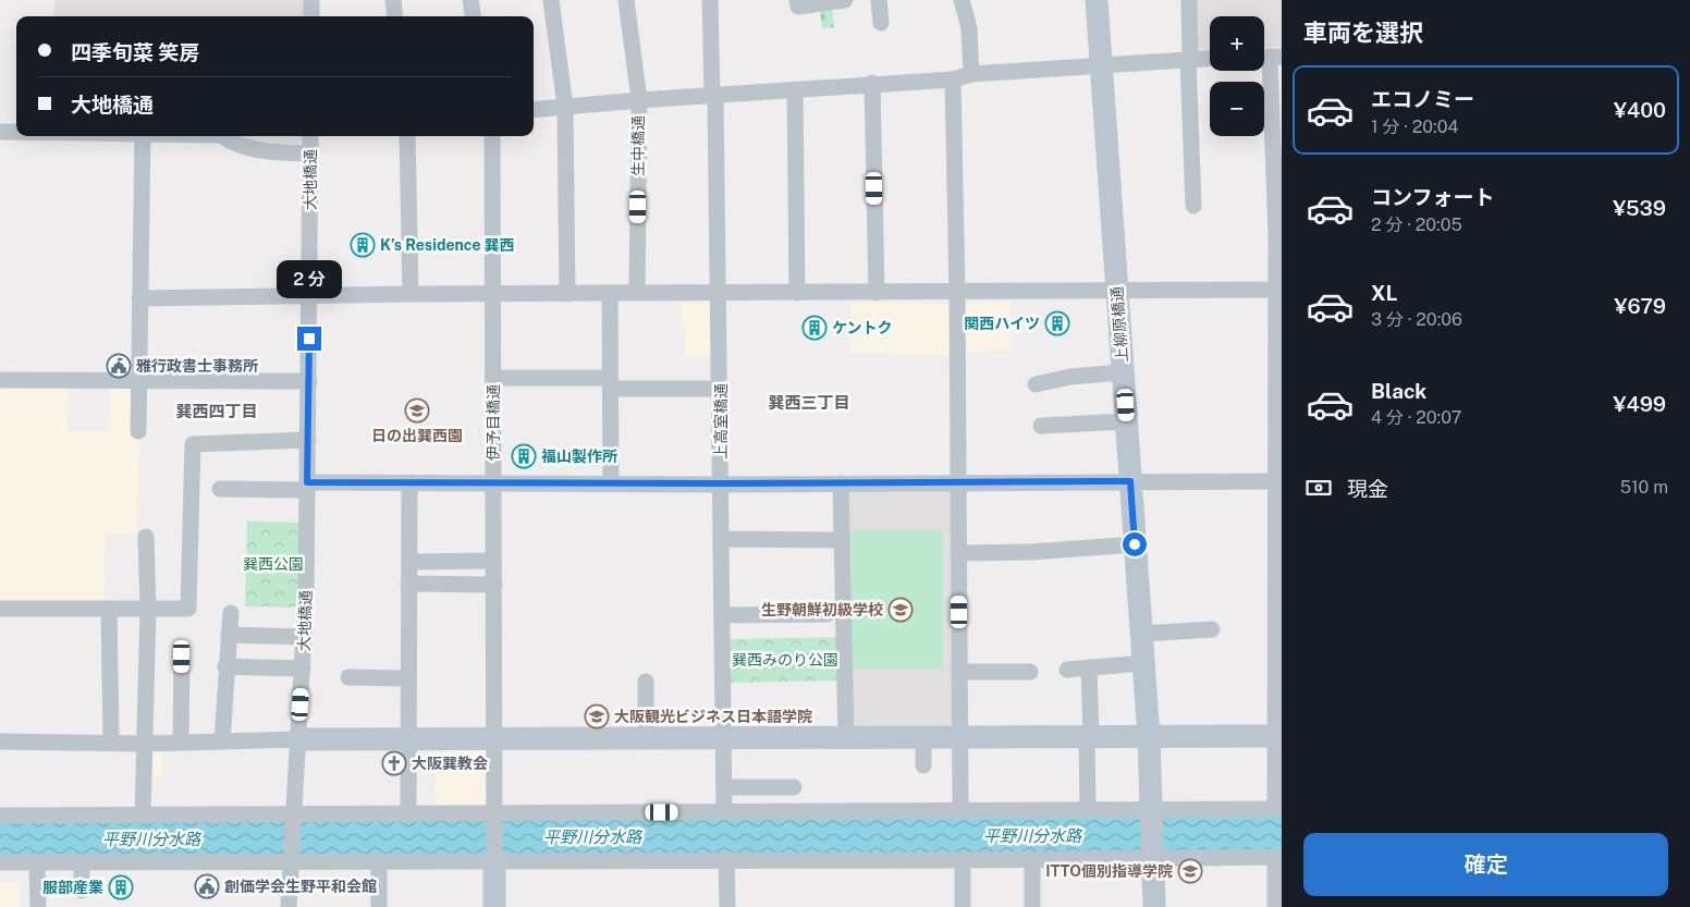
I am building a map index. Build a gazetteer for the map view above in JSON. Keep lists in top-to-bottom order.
{
  "streets": {
    "street": [
      "生中橋通",
      "大地橋通",
      "上柳原橋通",
      "上高室橋通",
      "伊予目橋通"
    ]
  },
  "districts": ["巽西三丁目", "巽西四丁目"],
  "water": ["平野川分水路"],
  "parks": ["巽西公園", "巽西みのり公園"],
  "places": {
    "building": [
      "K’s Residence 巽西",
      "関西ハイツ",
      "ケントク",
      "福山製作所",
      "服部産業"
    ],
    "public building": ["雅行政書士事務所", "創価学会生野平和会館"],
    "school or university": [
      "日の出巽西園",
      "生野朝鮮初級学校",
      "大阪観光ビジネス日本語学院",
      "ITTO個別指導学院"
    ],
    "church": ["大阪巽教会"]
  },
  "page": {
    "heading": "車両を選択",
    "map_buttons": ["+", "−"],
    "banner": ["四季旬菜 笑房", "大地橋通"],
    "list": [
      {
        "name": "エコノミー",
        "note": "1 分 · 20:04",
        "value": "¥400"
      },
      {
        "name": "コンフォート",
        "note": "2 分 · 20:05",
        "value": "¥539"
      },
      {
        "name": "XL",
        "note": "3 分 · 20:06",
        "value": "¥679"
      },
      {
        "name": "Black",
        "note": "4 分 · 20:07",
        "value": "¥499"
      }
    ],
    "bubble": "2 分",
    "pay": ["現金", "510 m"],
    "buttons": "確定"
  }
}
